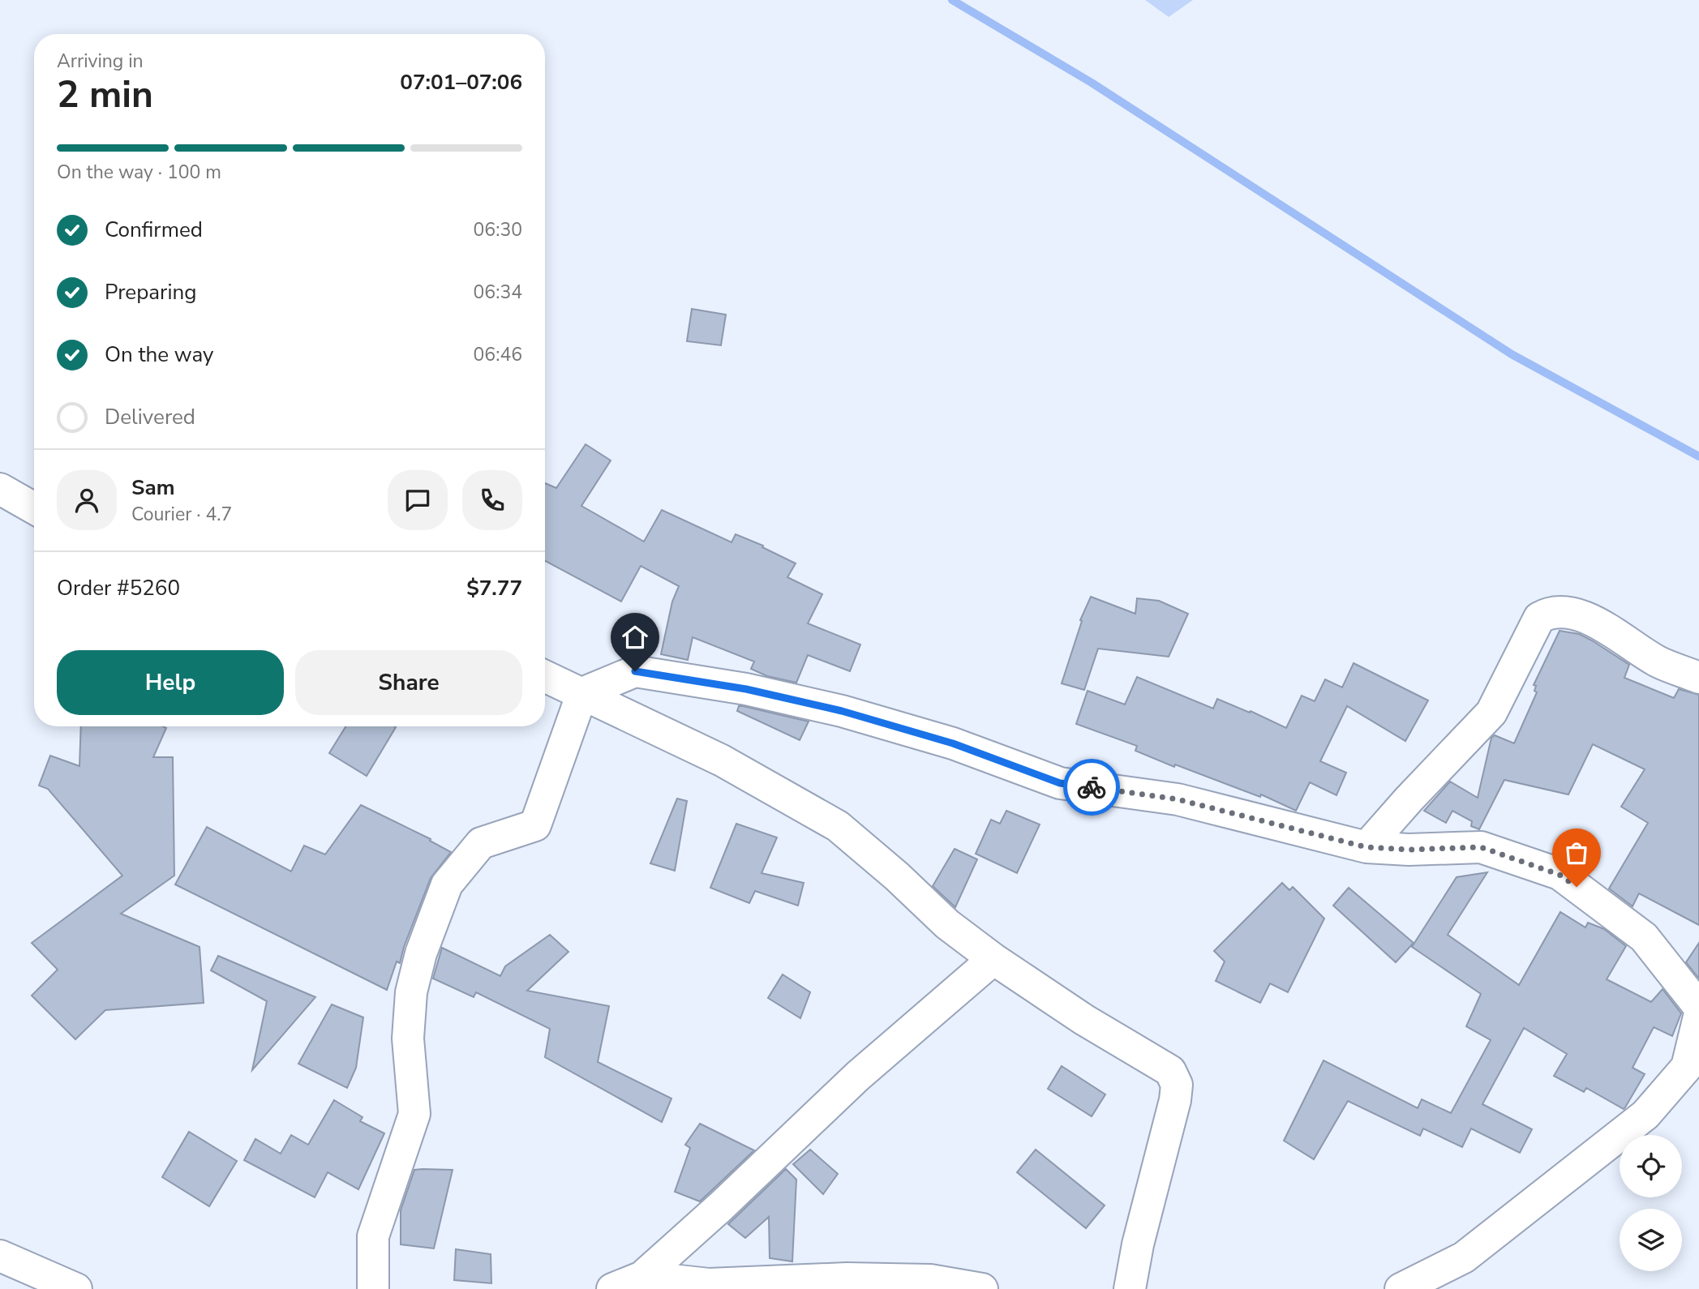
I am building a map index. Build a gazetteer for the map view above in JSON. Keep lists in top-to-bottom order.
{
  "page": {
    "heading": ["2 min", "Arriving in", "07:01–07:06"],
    "panel": [
      "Sam",
      "Courier · 4.7",
      "Order #5260",
      "$7.77"
    ],
    "bar": "On the way · 100 m",
    "list": [
      ["Confirmed", "06:30"],
      ["Preparing", "06:34"],
      ["On the way", "06:46"],
      "Delivered"
    ],
    "buttons": ["Help", "Share"]
  }
}
